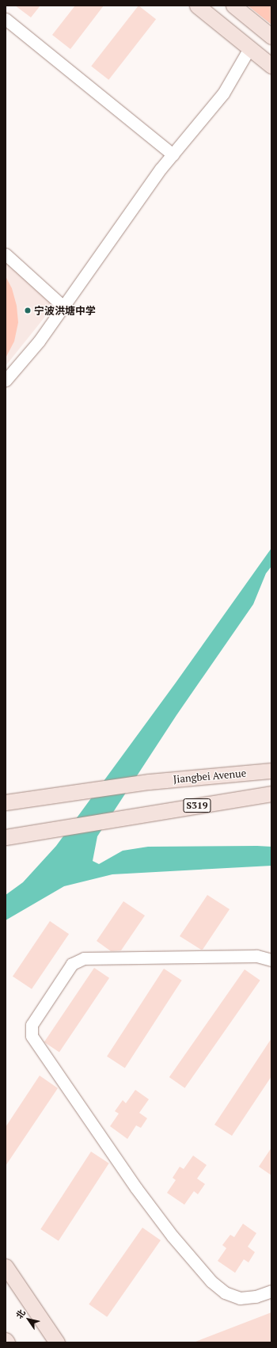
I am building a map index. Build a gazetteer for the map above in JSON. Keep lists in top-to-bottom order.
{
  "streets": {
    "main road": ["Jiangbei Avenue", "S319"]
  },
  "places": ["宁波洪塘中学"],
  "north": "top left"
}
